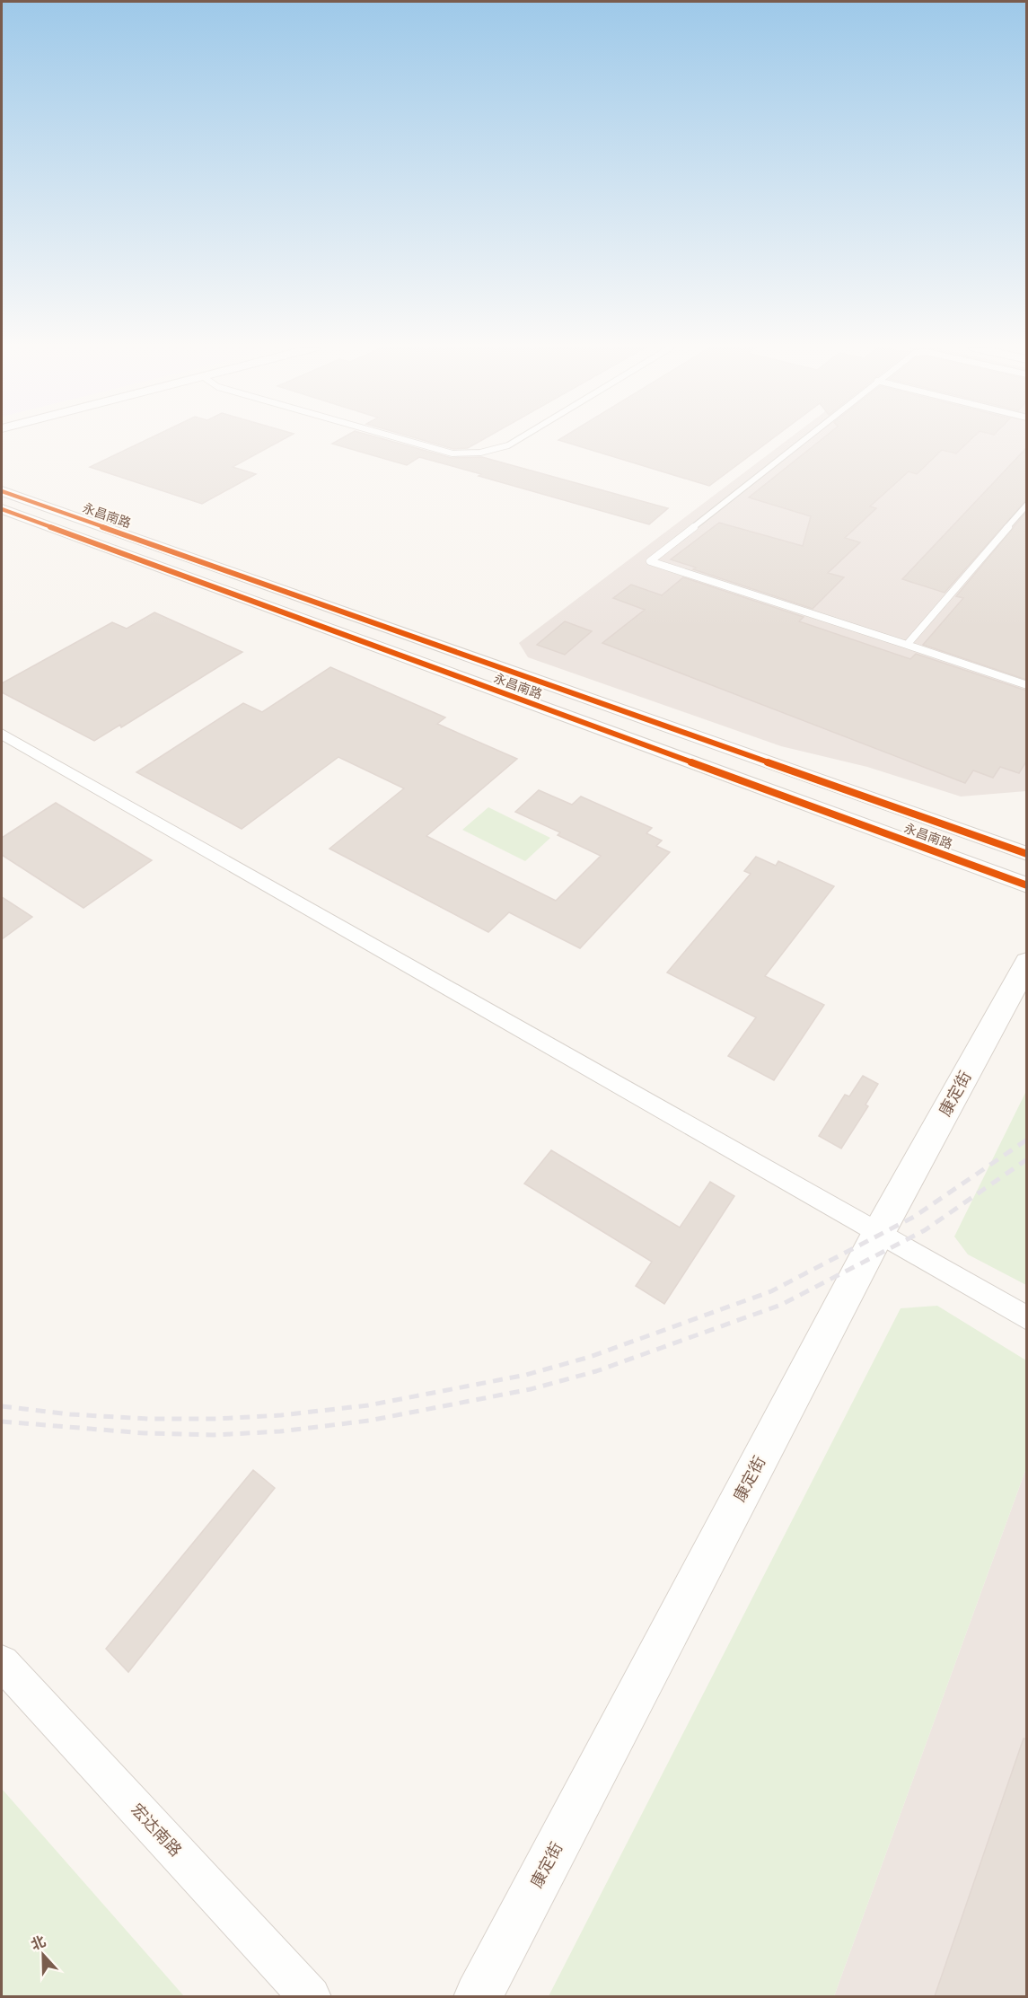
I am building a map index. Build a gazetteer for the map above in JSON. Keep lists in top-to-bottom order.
{
  "streets": {
    "main road": ["康定街"],
    "street": ["永昌南路", "宏达南路"]
  },
  "north": "top"
}
